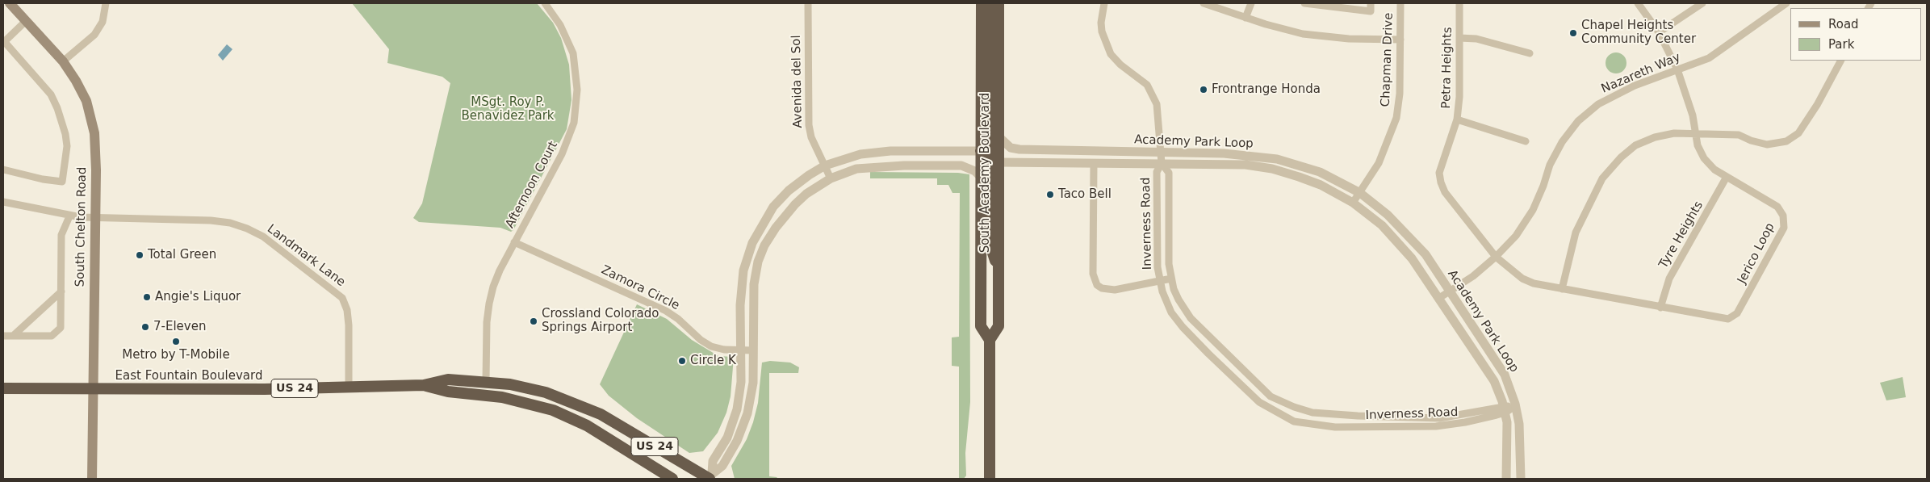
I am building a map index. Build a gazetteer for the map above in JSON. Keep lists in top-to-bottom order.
{
  "streets": {
    "highway": ["South Academy Boulevard", "East Fountain Boulevard", "US 24"],
    "main road": ["South Chelton Road"],
    "street": [
      "Chapman Drive",
      "Petra Heights",
      "Nazareth Way",
      "Avenida del Sol",
      "Academy Park Loop",
      "Afternoon Court",
      "Inverness Road",
      "Tyre Heights",
      "Jerico Loop",
      "Landmark Lane",
      "Zamora Circle"
    ]
  },
  "crossings": [
    ["Chapman Drive", "Academy Park Loop"],
    ["Petra Heights", "Nazareth Way"],
    ["Petra Heights", "Jerico Loop"],
    ["Nazareth Way", "Academy Park Loop"],
    ["Nazareth Way", "Jerico Loop"],
    ["Academy Park Loop", "South Academy Boulevard"],
    ["Academy Park Loop", "Inverness Road"],
    ["Afternoon Court", "Zamora Circle"],
    ["Afternoon Court", "East Fountain Boulevard"],
    ["South Chelton Road", "Landmark Lane"],
    ["South Chelton Road", "East Fountain Boulevard"],
    ["Tyre Heights", "Jerico Loop"],
    ["Landmark Lane", "East Fountain Boulevard"]
  ],
  "parks": ["MSgt. Roy P. Benavidez Park"],
  "places": [
    "Chapel Heights Community Center",
    "Frontrange Honda",
    "Taco Bell",
    "Total Green",
    "Angie's Liquor",
    "Crossland Colorado Springs Airport",
    "7-Eleven",
    "Metro by T-Mobile",
    "Circle K"
  ],
  "legend": ["Road", "Park"]
}
